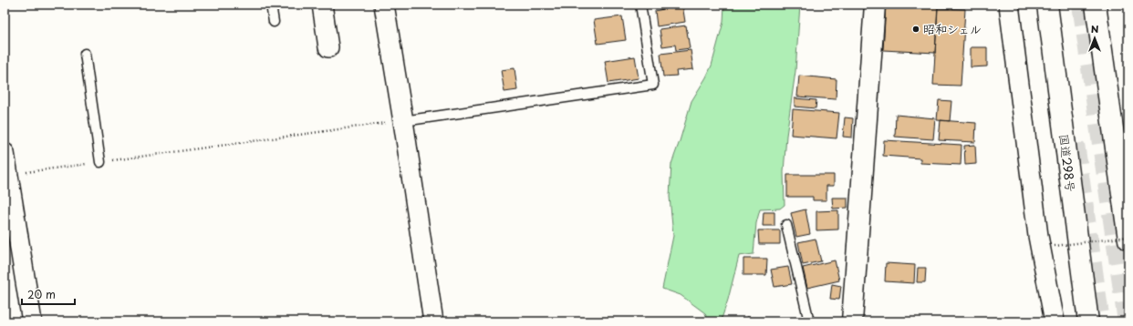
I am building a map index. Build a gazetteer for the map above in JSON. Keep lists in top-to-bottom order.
{
  "streets": {
    "main road": ["国道298号"]
  },
  "places": ["昭和シェル"],
  "scale_bar": "20 m",
  "north": "top"
}
